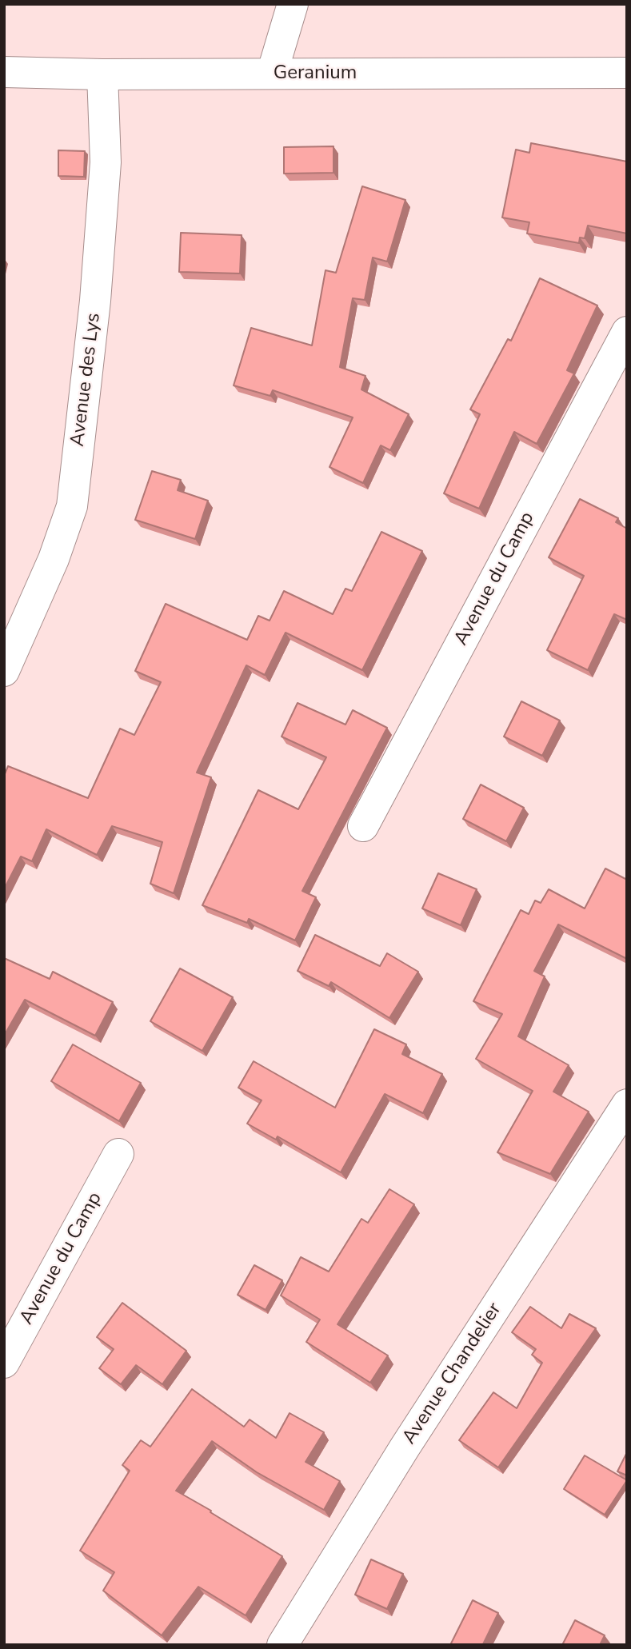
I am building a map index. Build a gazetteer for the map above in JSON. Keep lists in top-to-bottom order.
{
  "streets": {
    "street": [
      "Geranium",
      "Avenue des Lys",
      "Avenue du Camp",
      "Avenue Chandelier"
    ]
  },
  "crossings": [
    ["Geranium", "Avenue des Lys"]
  ]
}
